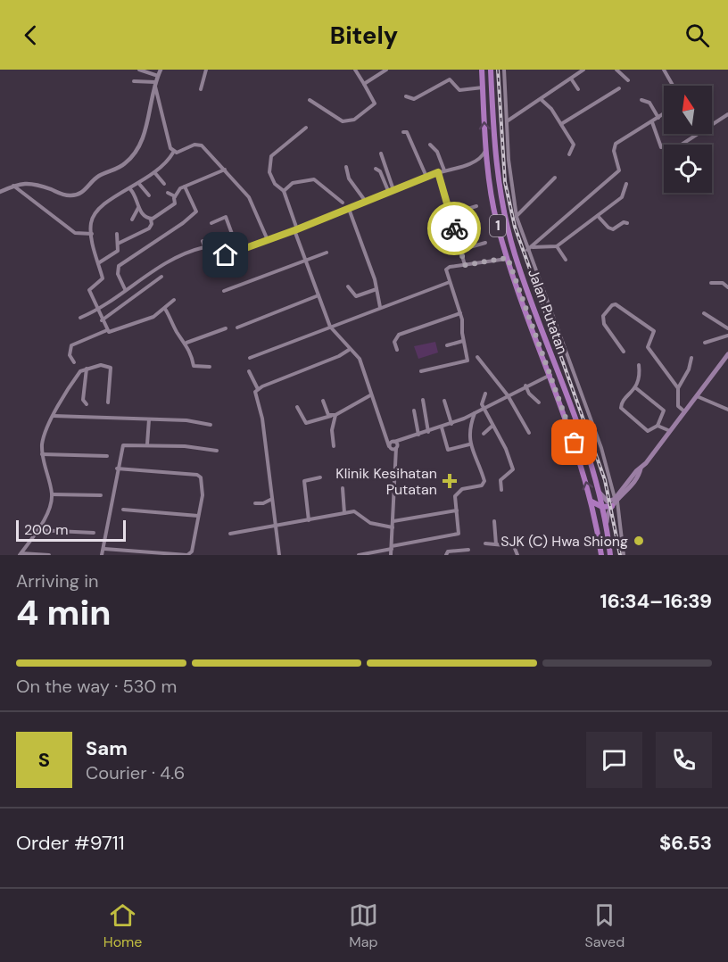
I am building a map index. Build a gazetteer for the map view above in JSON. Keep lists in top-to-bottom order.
{
  "streets": {
    "highway": ["1", "Jalan Putatan"]
  },
  "places": {
    "health": ["Klinik Kesihatan Putatan"],
    "other": ["SJK (C) Hwa Shiong"]
  },
  "scale_bar": "200 m",
  "north": "top",
  "page": {
    "header": "Bitely",
    "scale": "200 m",
    "heading": ["4 min", "Arriving in", "16:34–16:39"],
    "panel": [
      "Sam",
      "Courier · 4.6",
      "Order #9711",
      "$6.53"
    ],
    "bar": "On the way · 530 m",
    "round": "S",
    "tabs": ["Home", "Map", "Saved"]
  }
}
